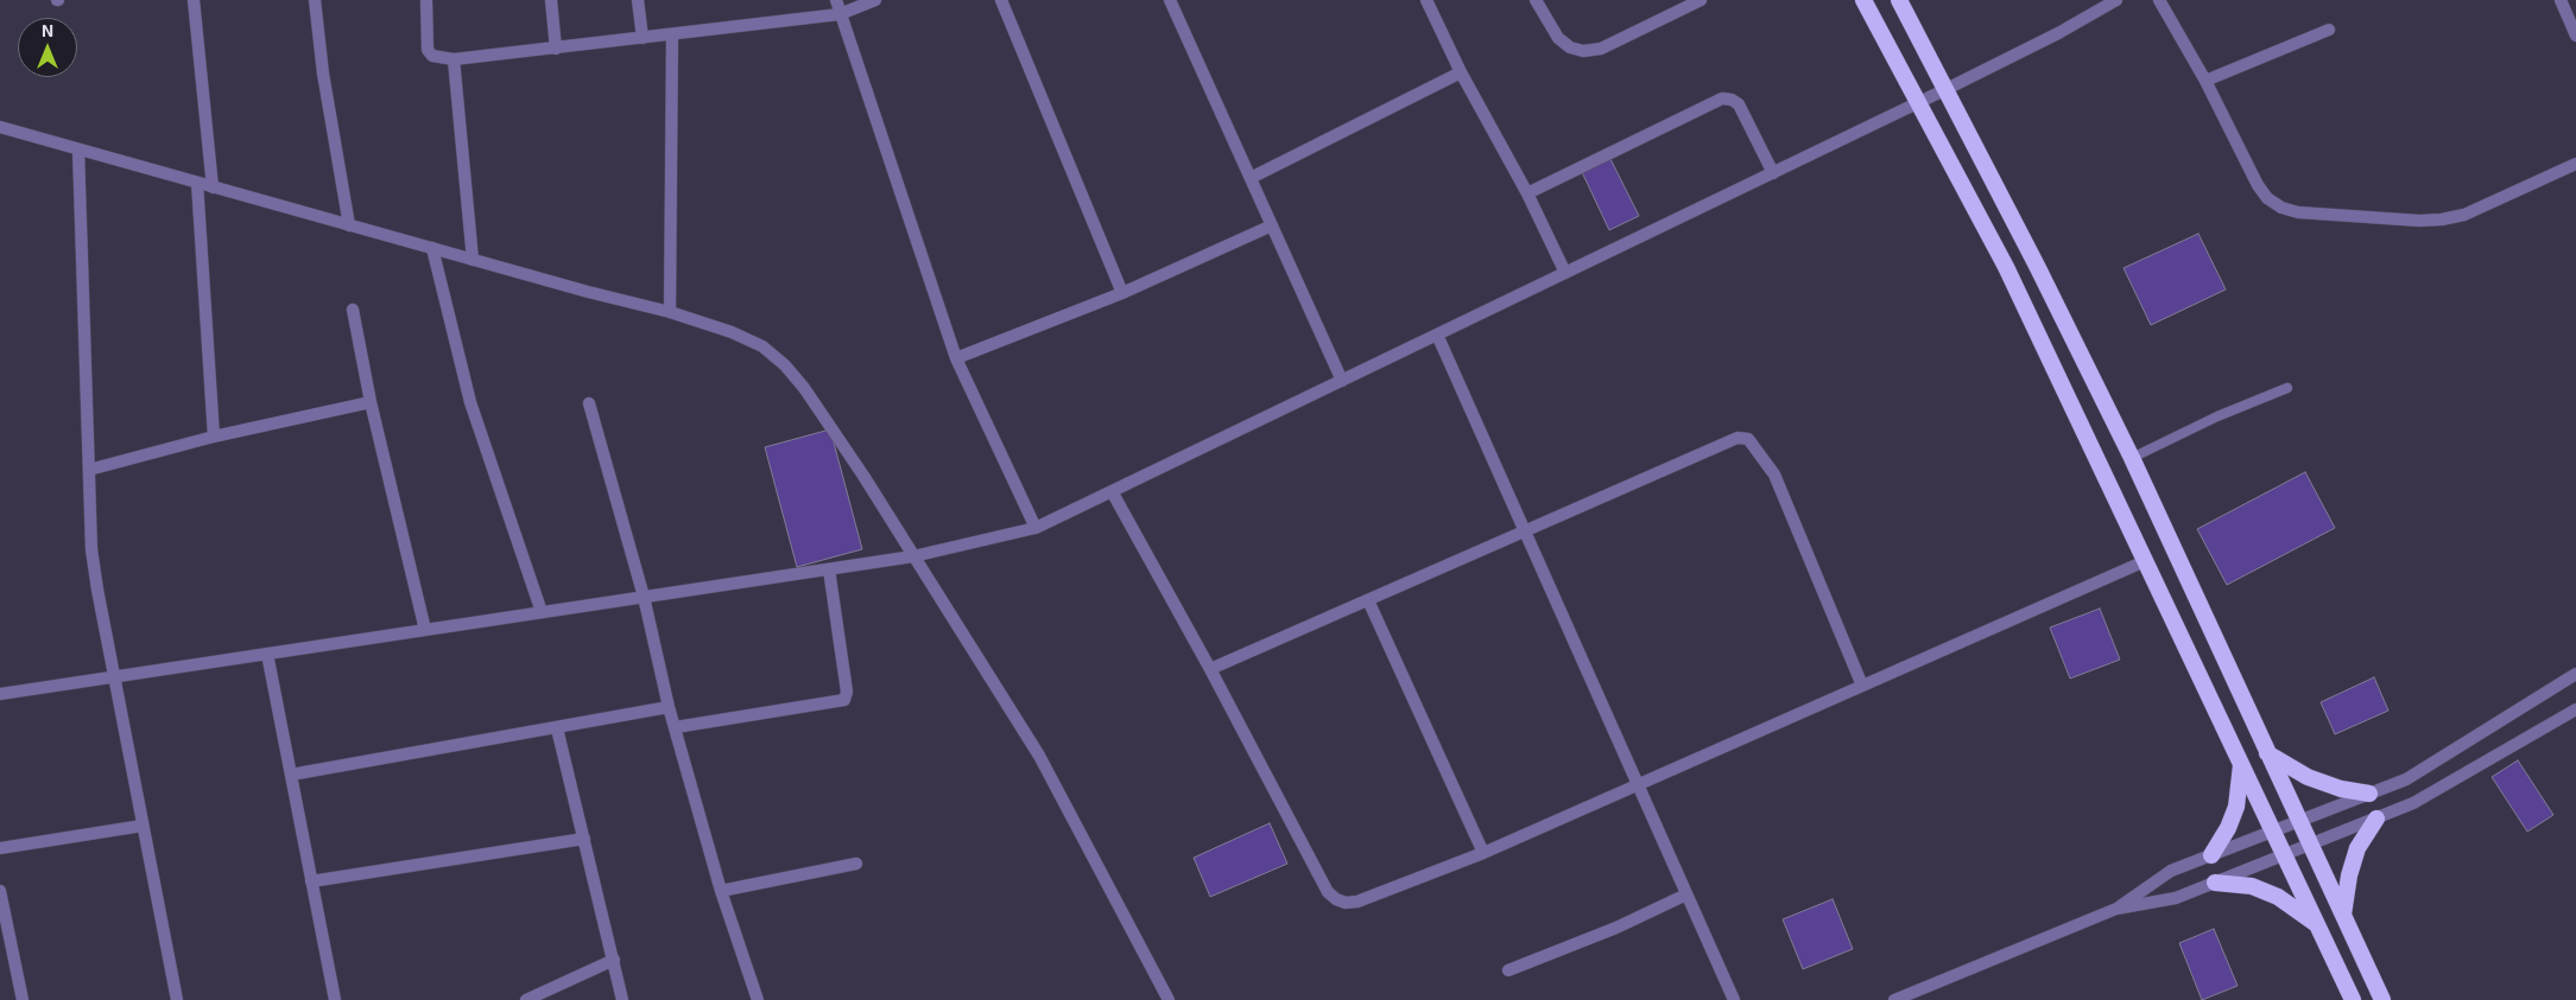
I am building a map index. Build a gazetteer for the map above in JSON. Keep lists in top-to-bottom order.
{
  "north": "top"
}
